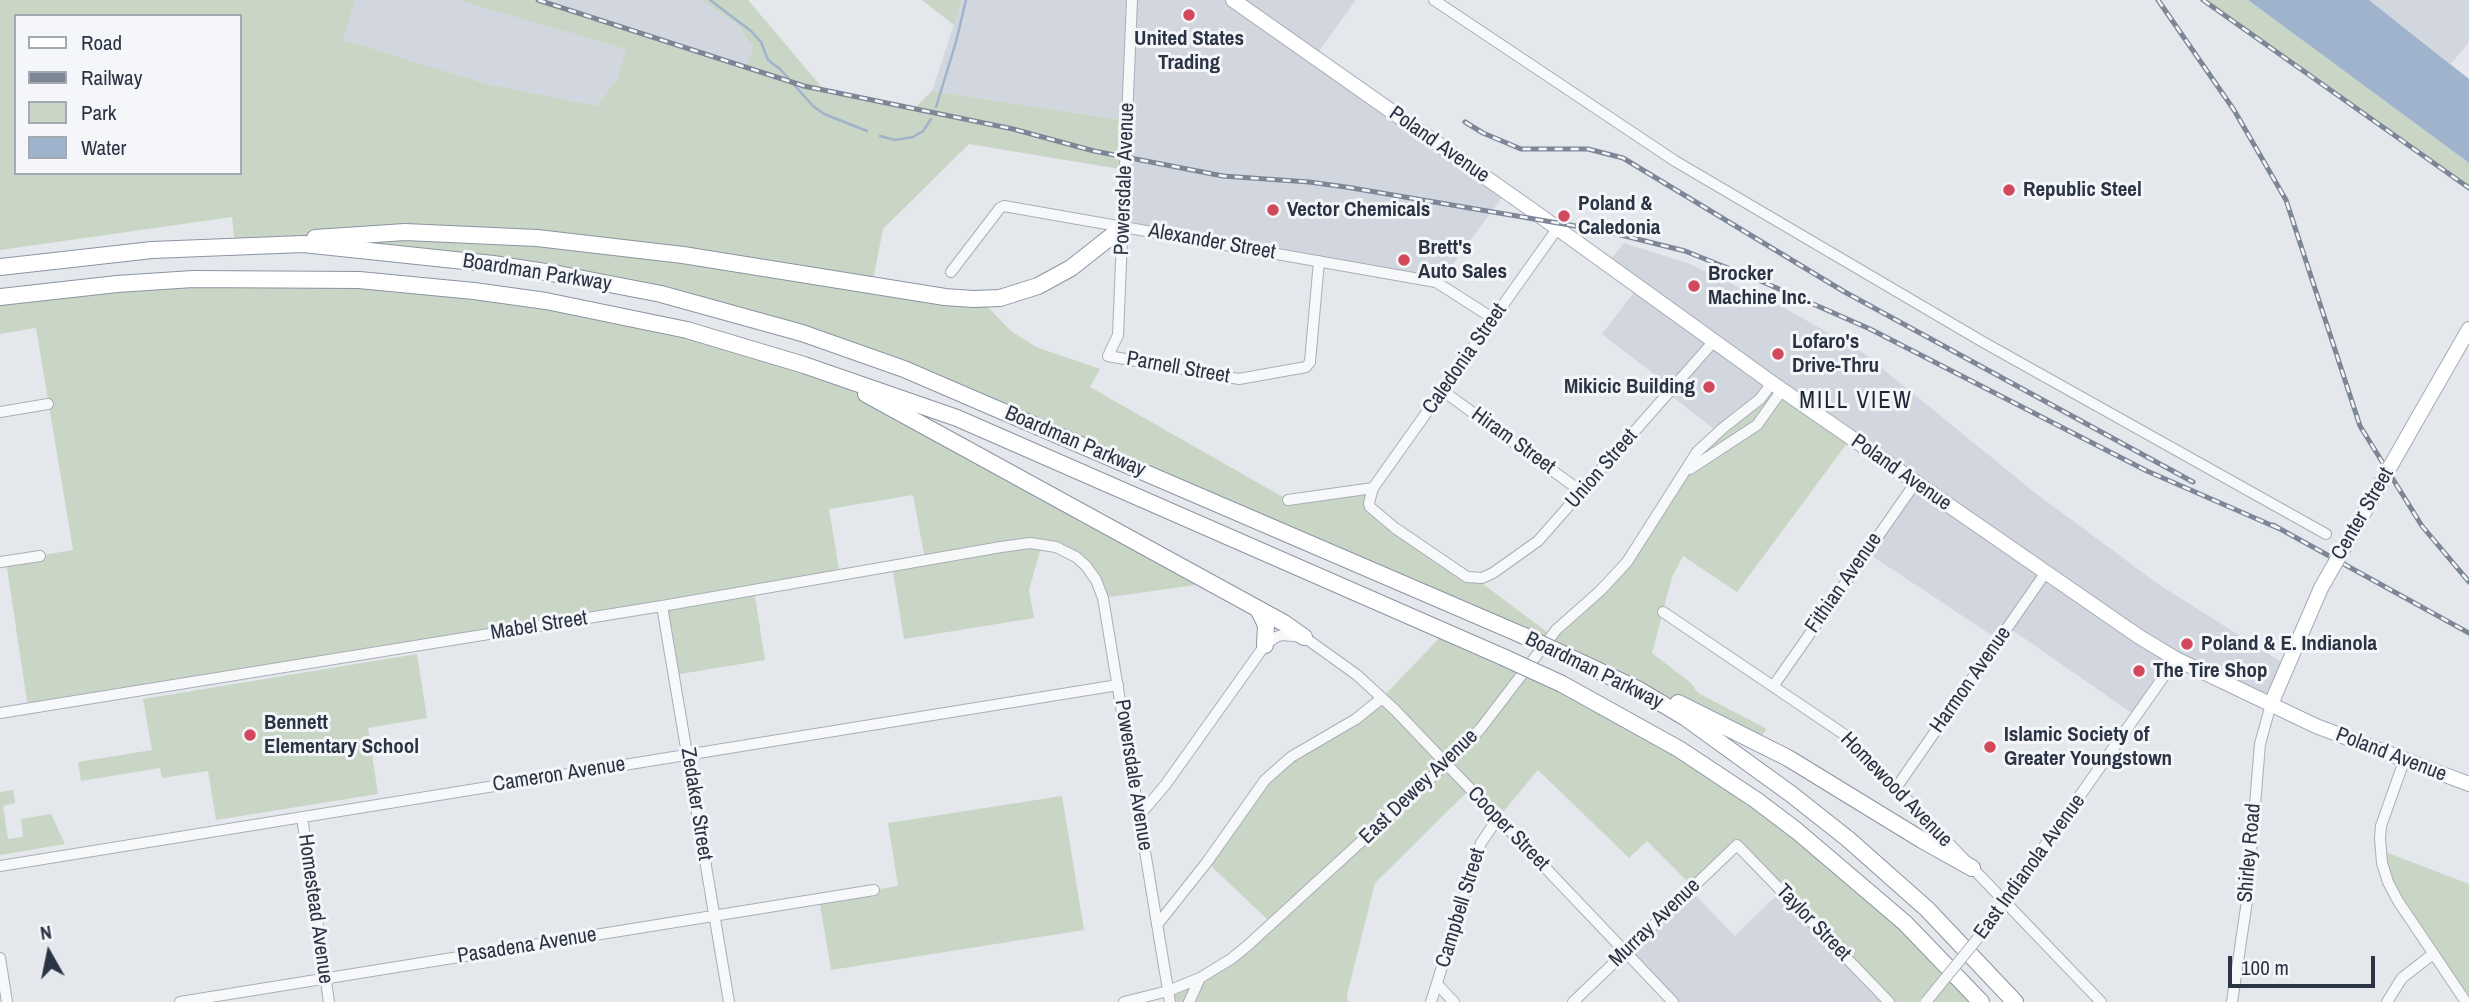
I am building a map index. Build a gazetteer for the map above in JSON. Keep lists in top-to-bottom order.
{
  "streets": {
    "highway": ["Boardman Parkway"],
    "main road": ["Poland Avenue", "Center Street"],
    "street": [
      "Powersdale Avenue",
      "Alexander Street",
      "Caledonia Street",
      "Parnell Street",
      "Hiram Street",
      "Union Street",
      "Fithian Avenue",
      "Mabel Street",
      "Harmon Avenue",
      "Cameron Avenue",
      "East Dewey Avenue",
      "Homewood Avenue",
      "Zedaker Street",
      "Cooper Street",
      "Shirley Road",
      "East Indianola Avenue",
      "Campbell Street",
      "Homestead Avenue",
      "Murray Avenue",
      "Taylor Street",
      "Pasadena Avenue"
    ]
  },
  "crossings": [
    ["Poland Avenue", "Caledonia Street"],
    ["Poland Avenue", "Union Street"],
    ["Poland Avenue", "Center Street"],
    ["Poland Avenue", "Fithian Avenue"],
    ["Poland Avenue", "Harmon Avenue"],
    ["Poland Avenue", "East Dewey Avenue"],
    ["Poland Avenue", "Shirley Road"],
    ["Poland Avenue", "East Indianola Avenue"],
    ["Powersdale Avenue", "Alexander Street"],
    ["Powersdale Avenue", "Parnell Street"],
    ["Powersdale Avenue", "Mabel Street"],
    ["Powersdale Avenue", "Cameron Avenue"],
    ["Powersdale Avenue", "East Dewey Avenue"],
    ["Alexander Street", "Caledonia Street"],
    ["Alexander Street", "Parnell Street"],
    ["Caledonia Street", "Hiram Street"],
    ["Caledonia Street", "Union Street"],
    ["Hiram Street", "Union Street"],
    ["Center Street", "Shirley Road"],
    ["Fithian Avenue", "Homewood Avenue"],
    ["Mabel Street", "Zedaker Street"],
    ["Harmon Avenue", "Homewood Avenue"],
    ["Cameron Avenue", "Zedaker Street"],
    ["Cameron Avenue", "Homestead Avenue"],
    ["Homewood Avenue", "East Indianola Avenue"],
    ["Zedaker Street", "Pasadena Avenue"],
    ["Cooper Street", "Campbell Street"],
    ["Cooper Street", "Murray Avenue"],
    ["Homestead Avenue", "Pasadena Avenue"],
    ["Murray Avenue", "Taylor Street"]
  ],
  "districts": ["MILL VIEW"],
  "places": [
    "United States Trading",
    "Republic Steel",
    "Vector Chemicals",
    "Poland & Caledonia",
    "Brett's Auto Sales",
    "Brocker Machine Inc.",
    "Lofaro's Drive-Thru",
    "Mikicic Building",
    "Poland & E. Indianola",
    "The Tire Shop",
    "Bennett Elementary School",
    "Islamic Society of Greater Youngstown"
  ],
  "legend": [
    "Road",
    "Railway",
    "Park",
    "Water"
  ],
  "scale_bar": "100 m",
  "north": "top"
}
